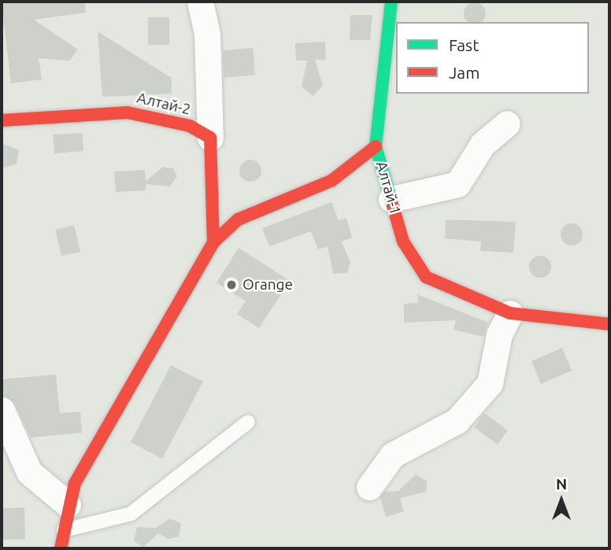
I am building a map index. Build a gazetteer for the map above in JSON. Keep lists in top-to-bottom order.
{
  "streets": {
    "street": ["Алтай-2", "Алтай-1"]
  },
  "places": ["Orange"],
  "legend": ["Fast", "Jam"],
  "north": "top"
}
